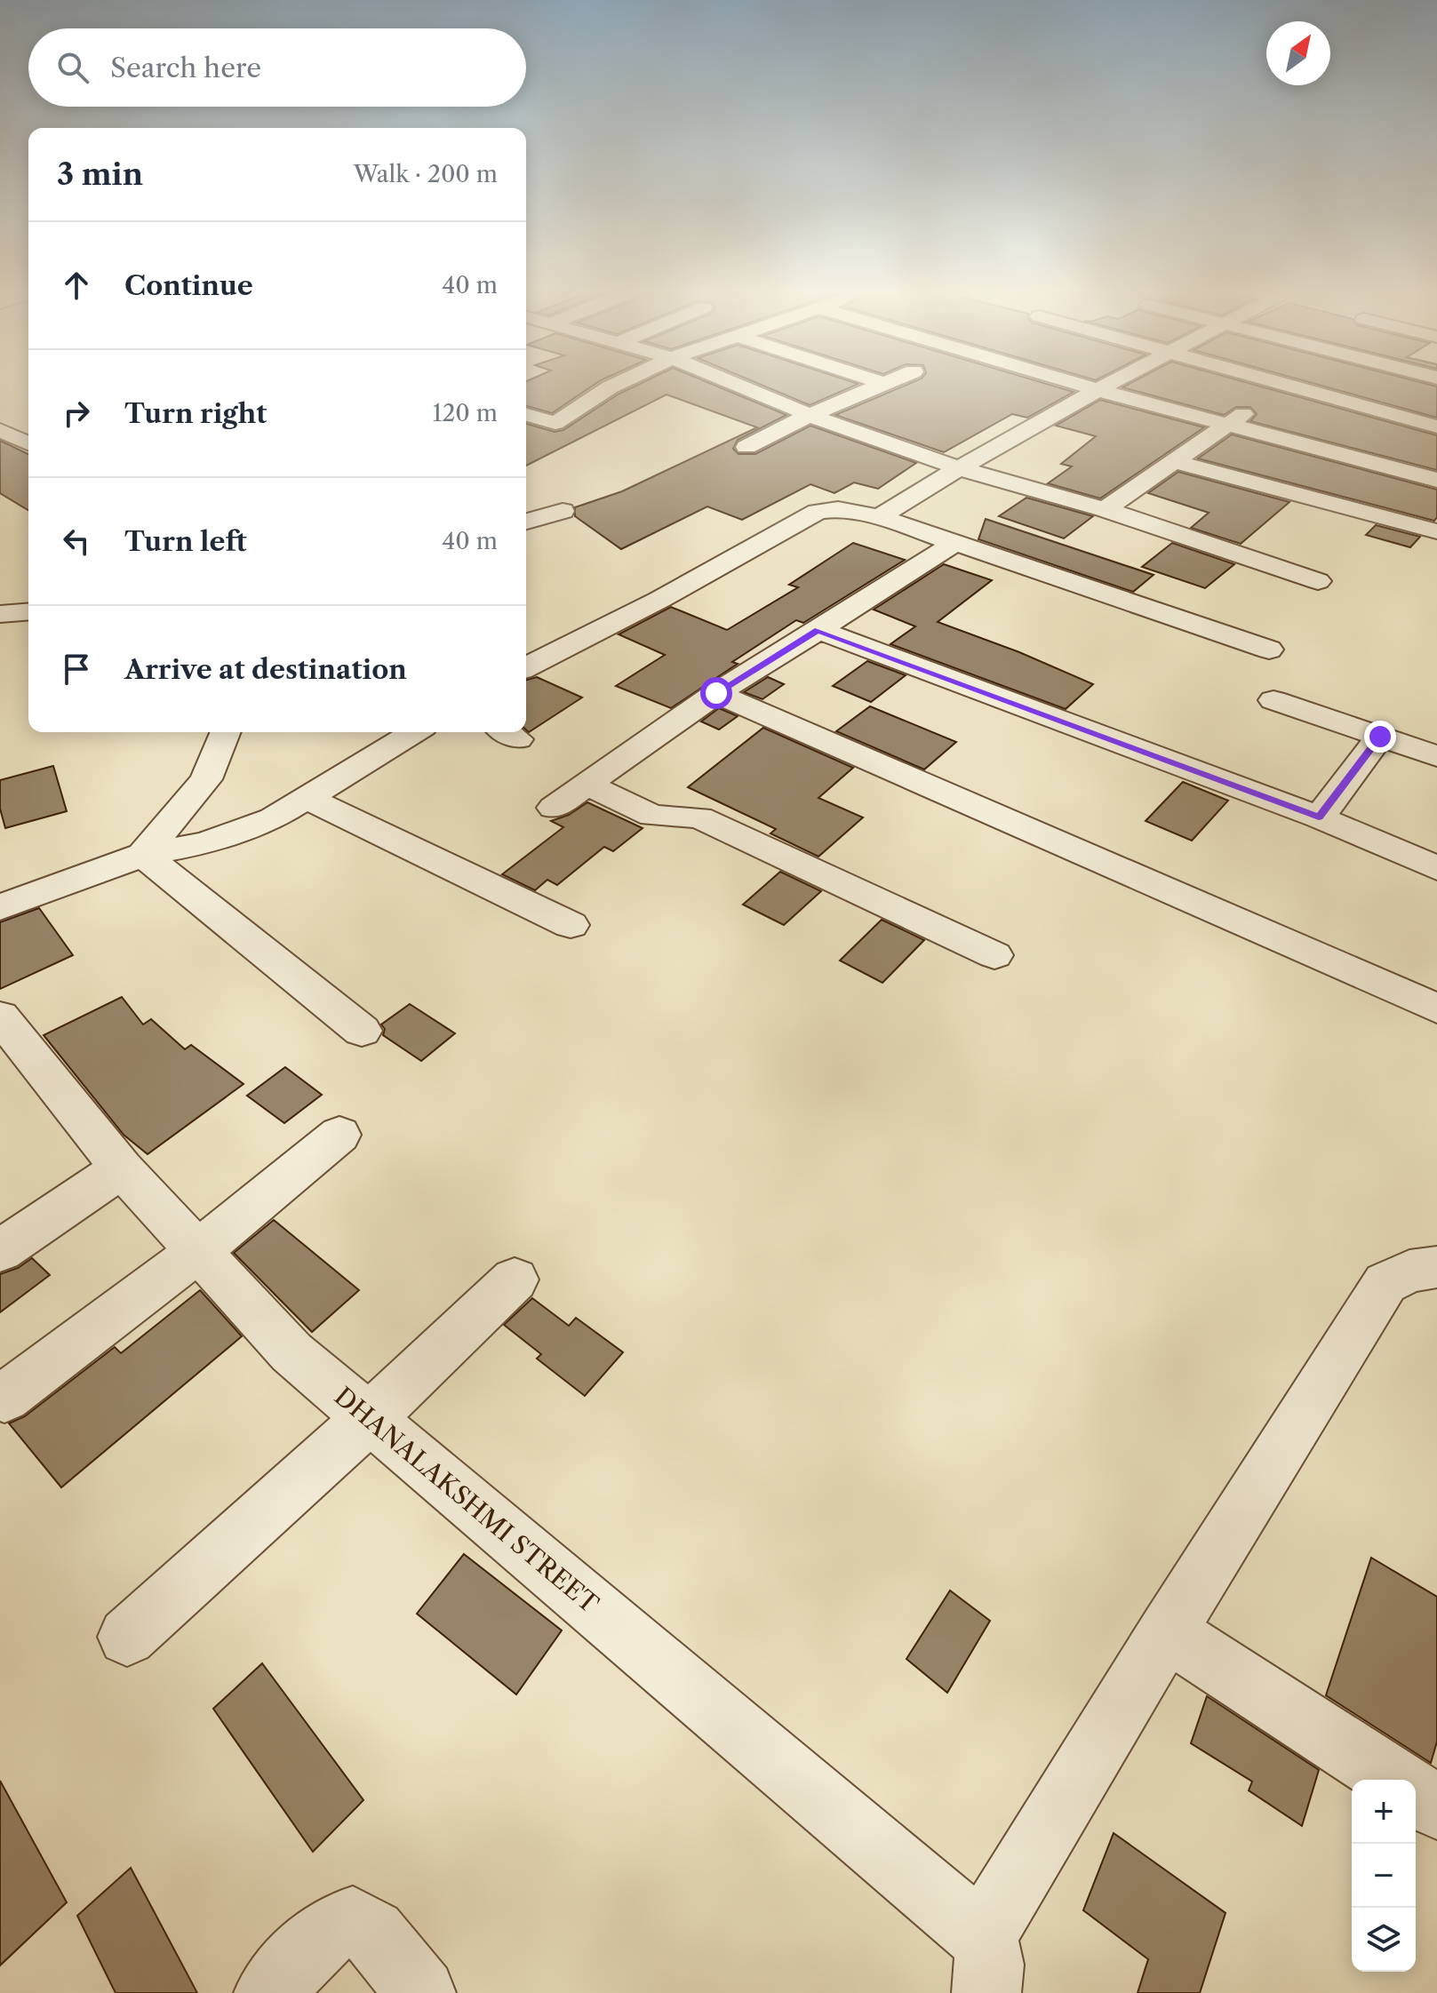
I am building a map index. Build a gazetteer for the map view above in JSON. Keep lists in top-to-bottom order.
{
  "streets": {
    "street": ["DHANALAKSHMI STREET"]
  },
  "north": "top right",
  "page": {
    "search": "Search here",
    "heading": ["3 min", "Walk · 200 m"],
    "list": [
      ["Continue", "40 m"],
      ["Turn right", "120 m"],
      ["Turn left", "40 m"],
      "Arrive at destination"
    ],
    "map_buttons": ["+", "−"]
  }
}
